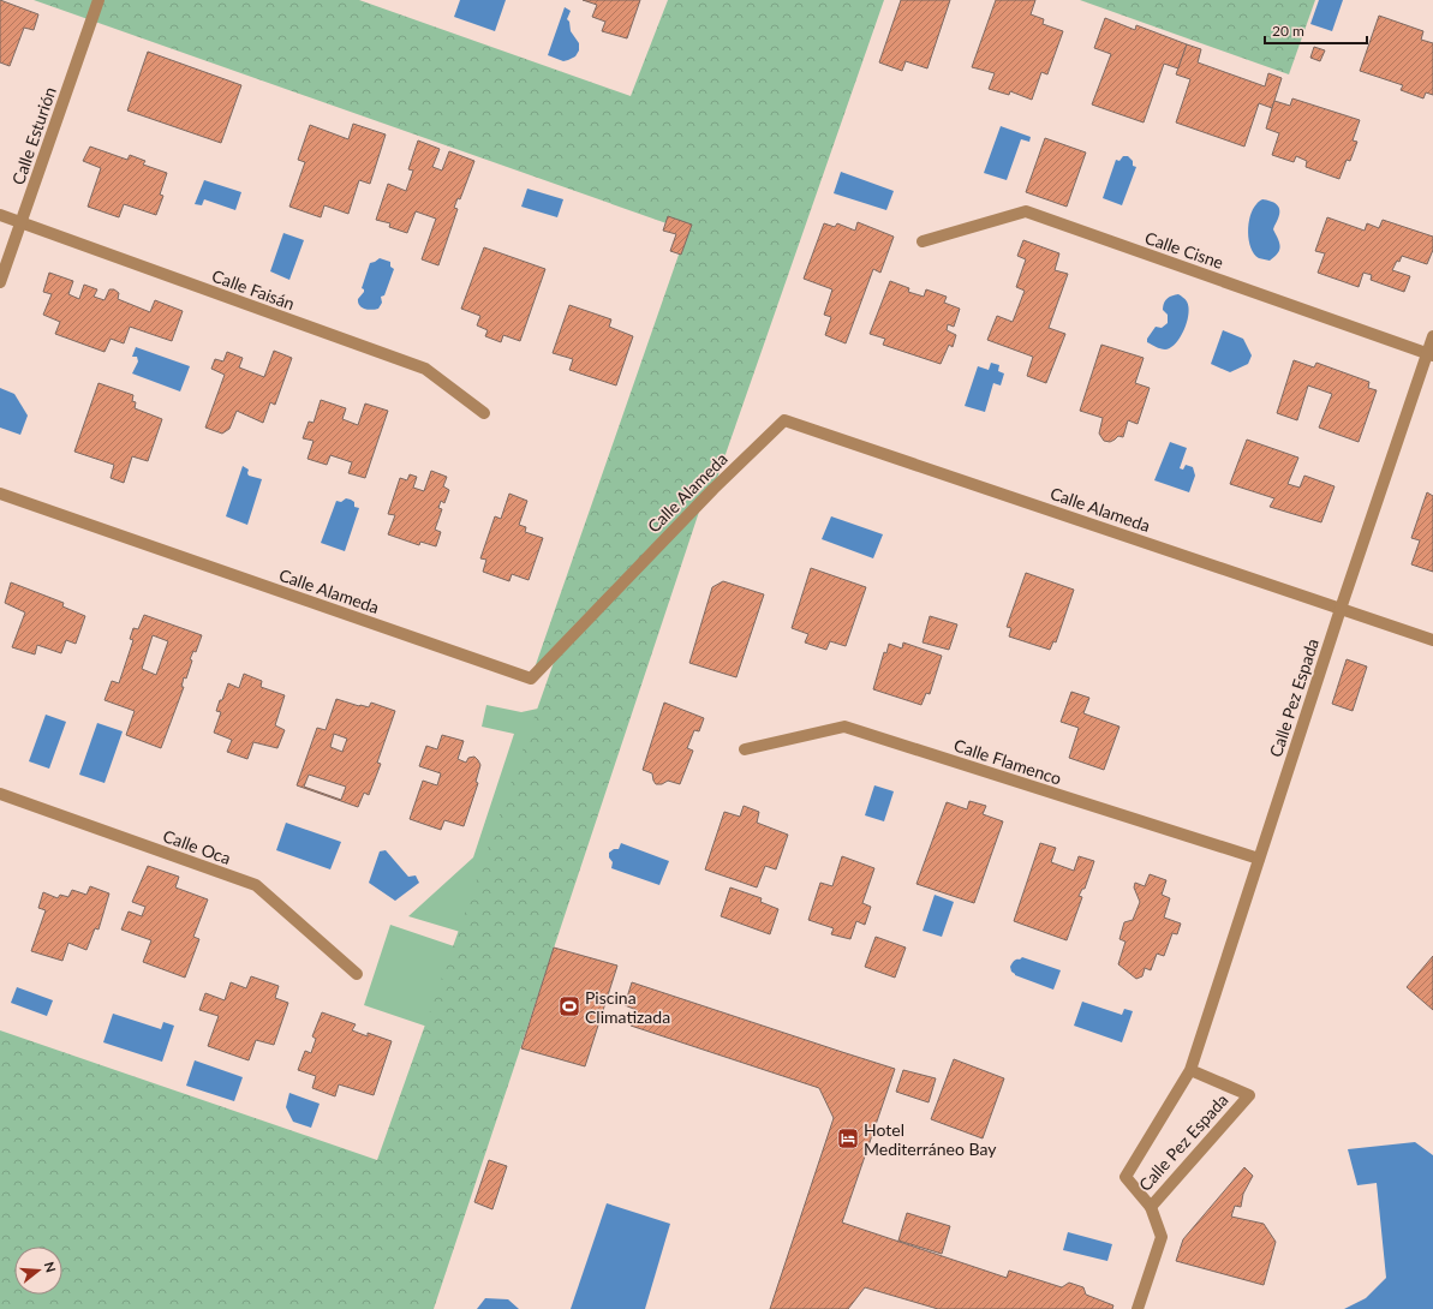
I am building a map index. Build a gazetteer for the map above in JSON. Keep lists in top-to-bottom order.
{
  "streets": {
    "street": [
      "Calle Esturión",
      "Calle Cisne",
      "Calle Faisán",
      "Calle Alameda",
      "Calle Pez Espada",
      "Calle Flamenco",
      "Calle Oca"
    ]
  },
  "crossings": [
    ["Calle Esturión", "Calle Faisán"],
    ["Calle Cisne", "Calle Pez Espada"],
    ["Calle Alameda", "Calle Pez Espada"],
    ["Calle Pez Espada", "Calle Flamenco"]
  ],
  "places": {
    "sports": ["Piscina Climatizada"],
    "hotel": ["Hotel Mediterráneo Bay"]
  },
  "scale_bar": "20 m",
  "north": "right"
}
